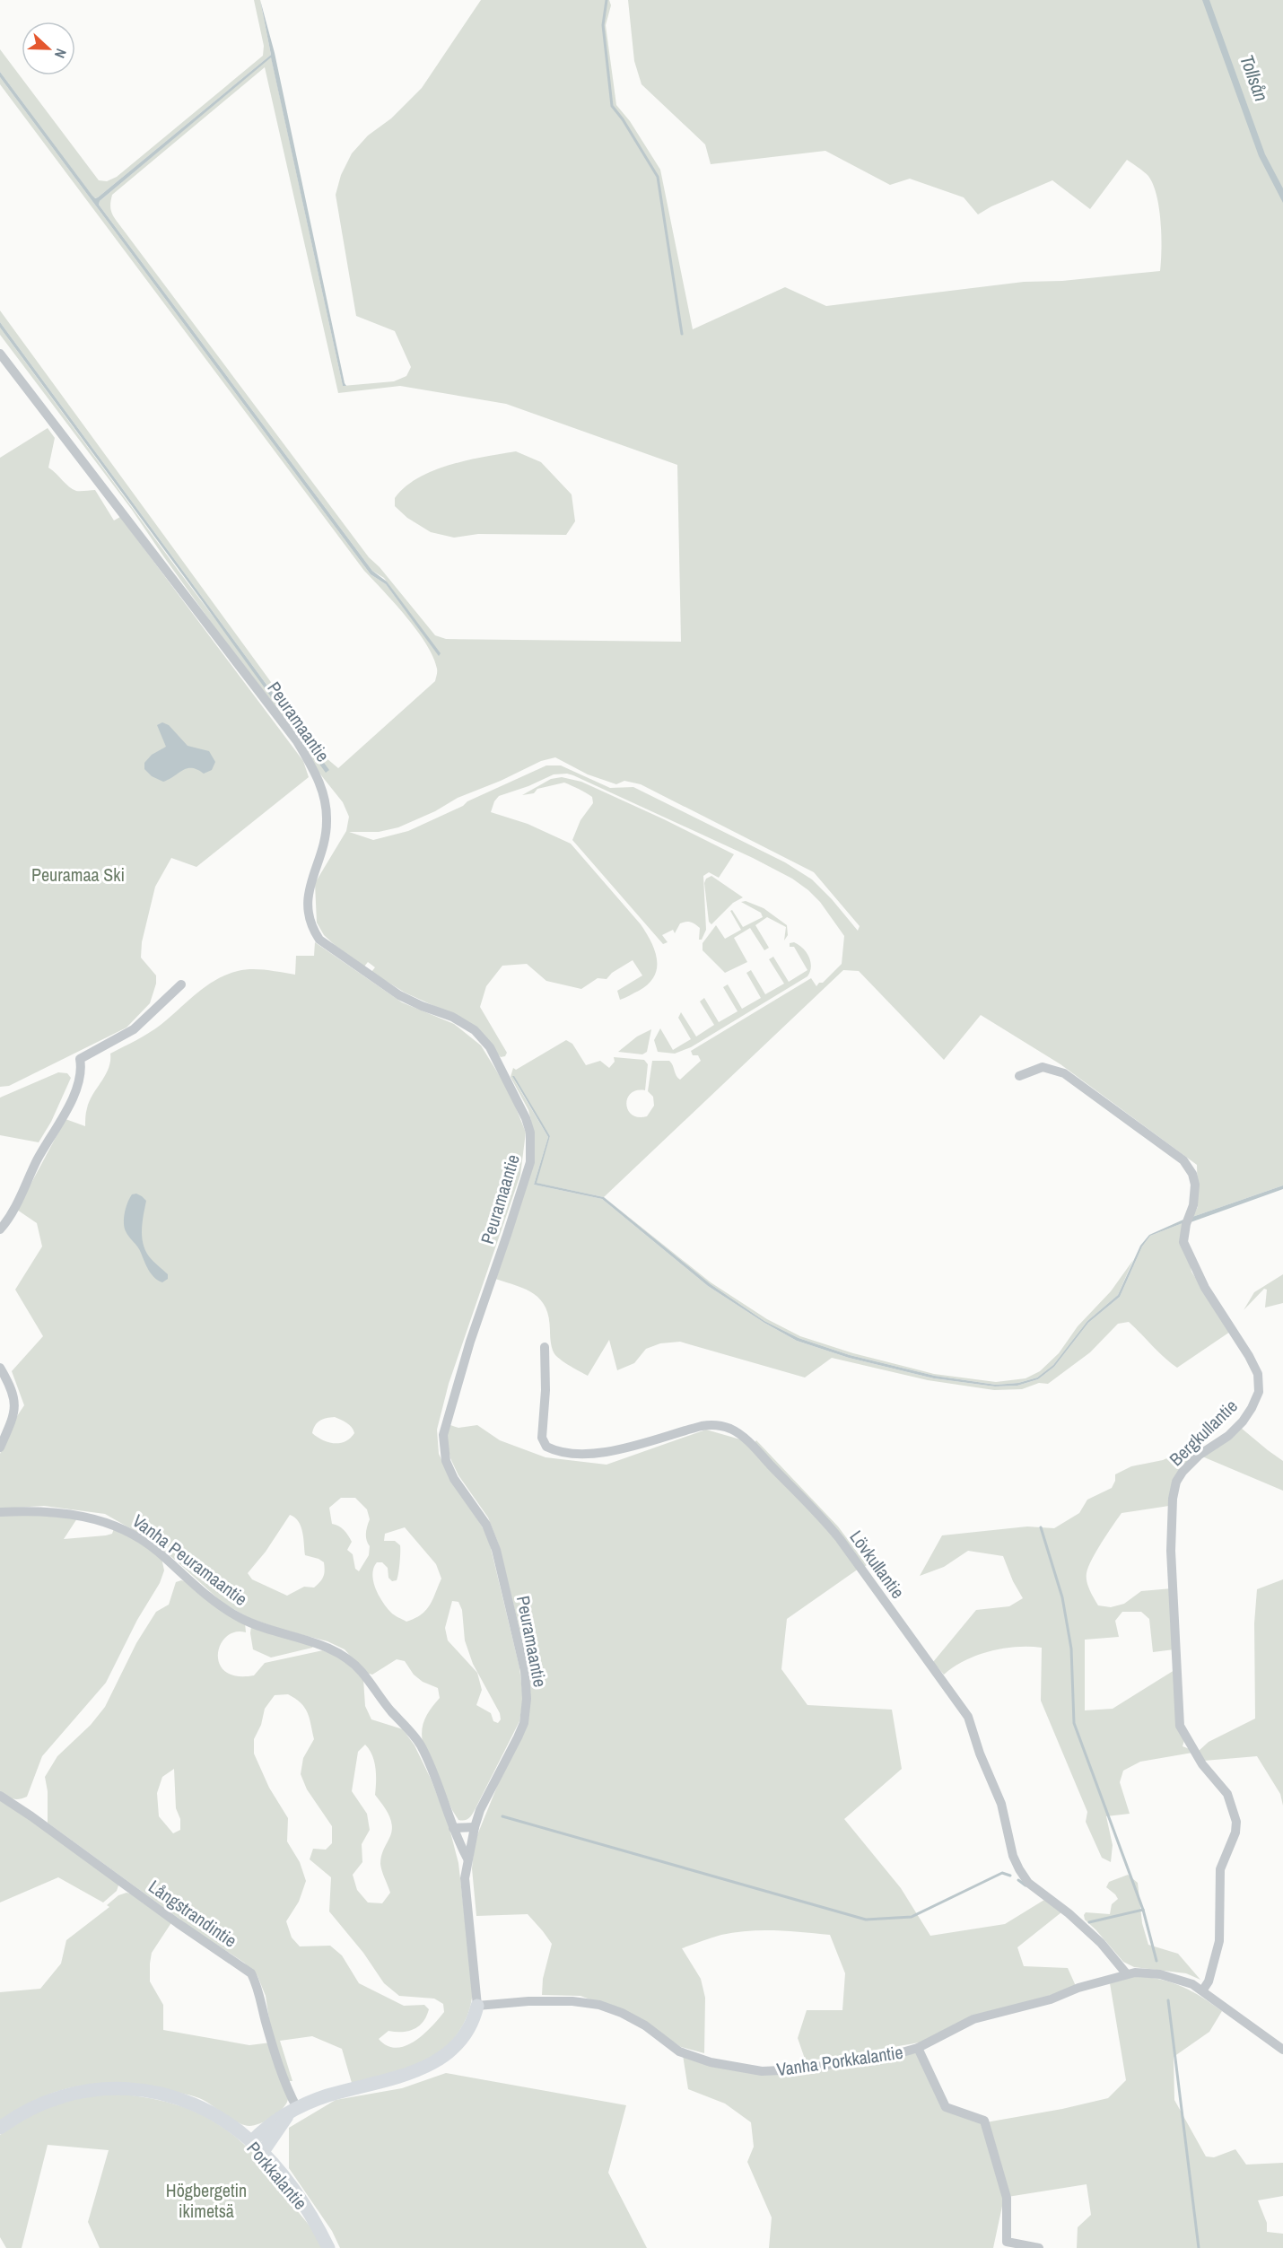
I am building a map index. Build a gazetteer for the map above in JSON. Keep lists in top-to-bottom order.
{
  "streets": {
    "street": [
      "Peuramaantie",
      "Bergkullantie",
      "Vanha Peuramaantie",
      "Lövkullantie",
      "Långstrandintie",
      "Vanha Porkkalantie",
      "Porkkalantie"
    ]
  },
  "crossings": [
    ["Peuramaantie", "Vanha Peuramaantie"],
    ["Peuramaantie", "Vanha Porkkalantie"],
    ["Bergkullantie", "Vanha Porkkalantie"],
    ["Lövkullantie", "Vanha Porkkalantie"]
  ],
  "water": ["Tollsån"],
  "parks": ["Peuramaa Ski", "Högbergetin ikimetsä"],
  "north": "right"
}
